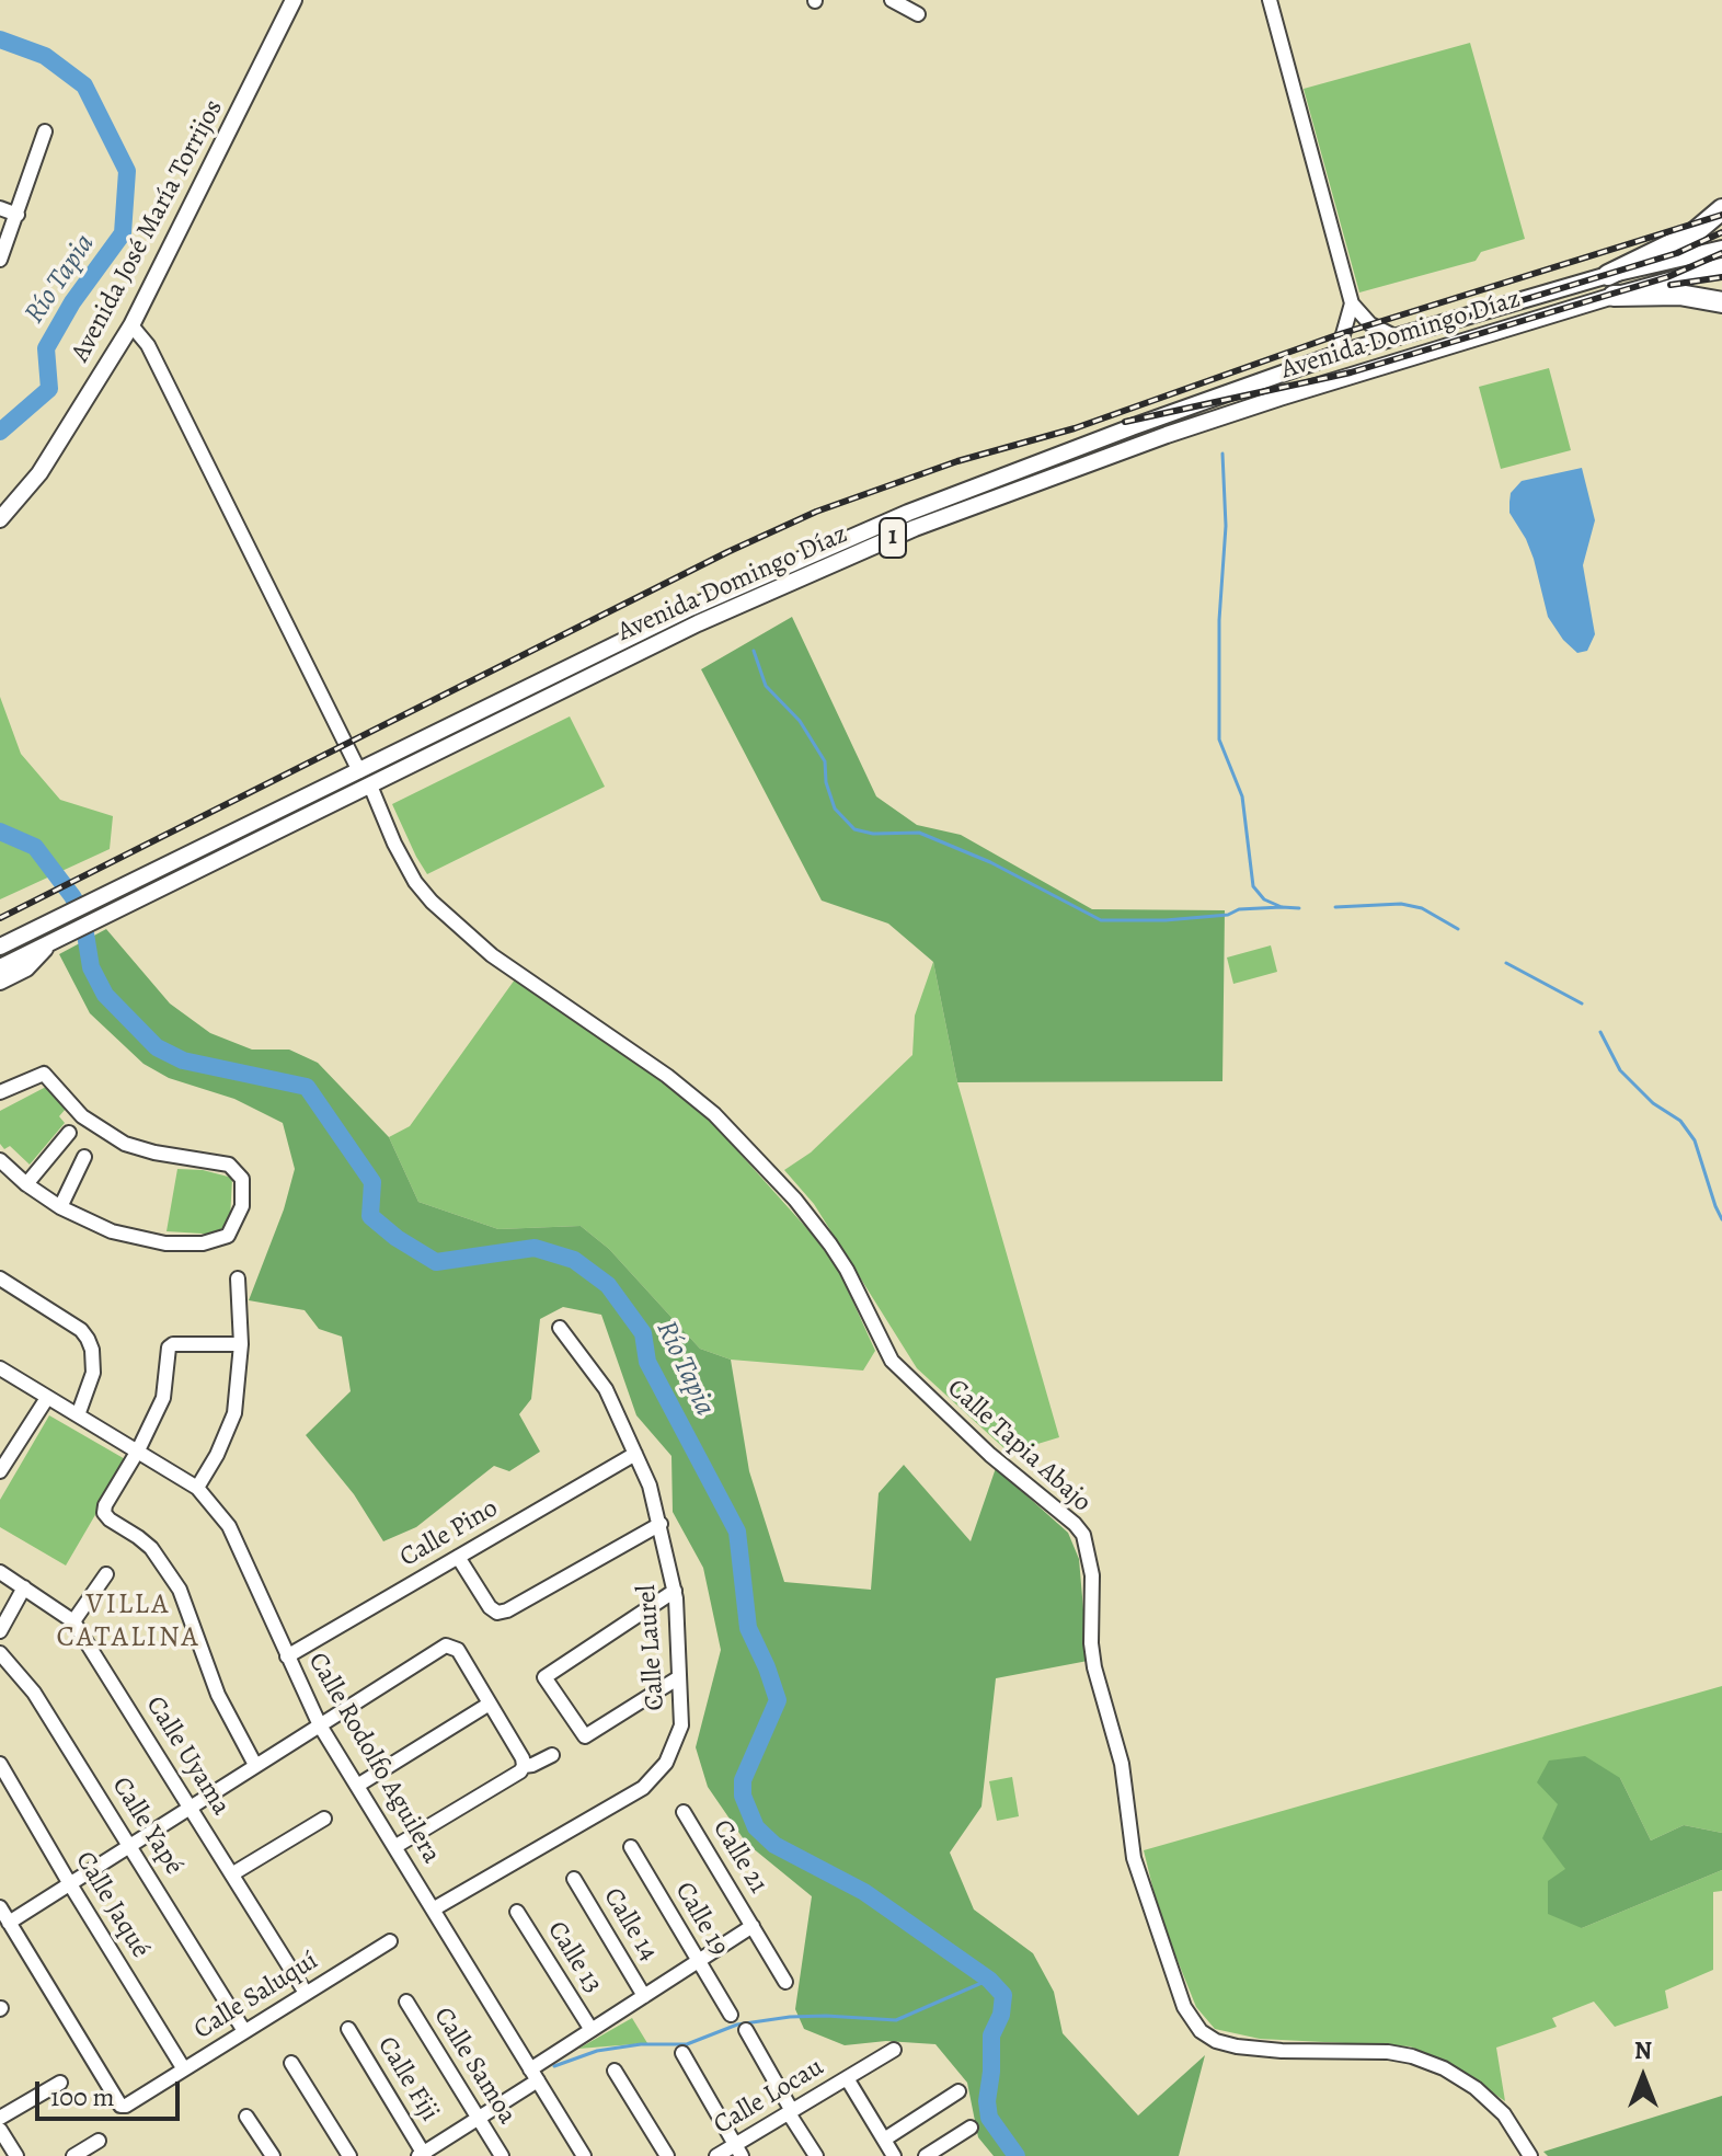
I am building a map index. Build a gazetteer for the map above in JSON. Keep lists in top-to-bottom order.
{
  "streets": {
    "main road": ["Avenida José María Torrijos", "Avenida Domingo Díaz", "1"],
    "street": [
      "Calle Tapia Abajo",
      "Calle Pino",
      "Calle Laurel",
      "Calle Uyama",
      "Calle Rodolfo Aguilera",
      "Calle Yapé",
      "Calle 21",
      "Calle Jaqué",
      "Calle 19",
      "Calle 14",
      "Calle 13",
      "Calle Saluquí",
      "Calle Samoa",
      "Calle Fiji",
      "Calle Locau"
    ]
  },
  "crossings": [
    ["Avenida Domingo Díaz", "Calle Tapia Abajo"],
    ["Calle Pino", "Calle Laurel"],
    ["Calle Pino", "Calle Rodolfo Aguilera"],
    ["Calle Laurel", "Calle Rodolfo Aguilera"],
    ["Calle Uyama", "Calle Saluquí"],
    ["Calle Yapé", "Calle Saluquí"],
    ["Calle Jaqué", "Calle Saluquí"]
  ],
  "districts": ["VILLA CATALINA"],
  "water": ["Río Tapia"],
  "scale_bar": "100 m",
  "north": "top"
}
